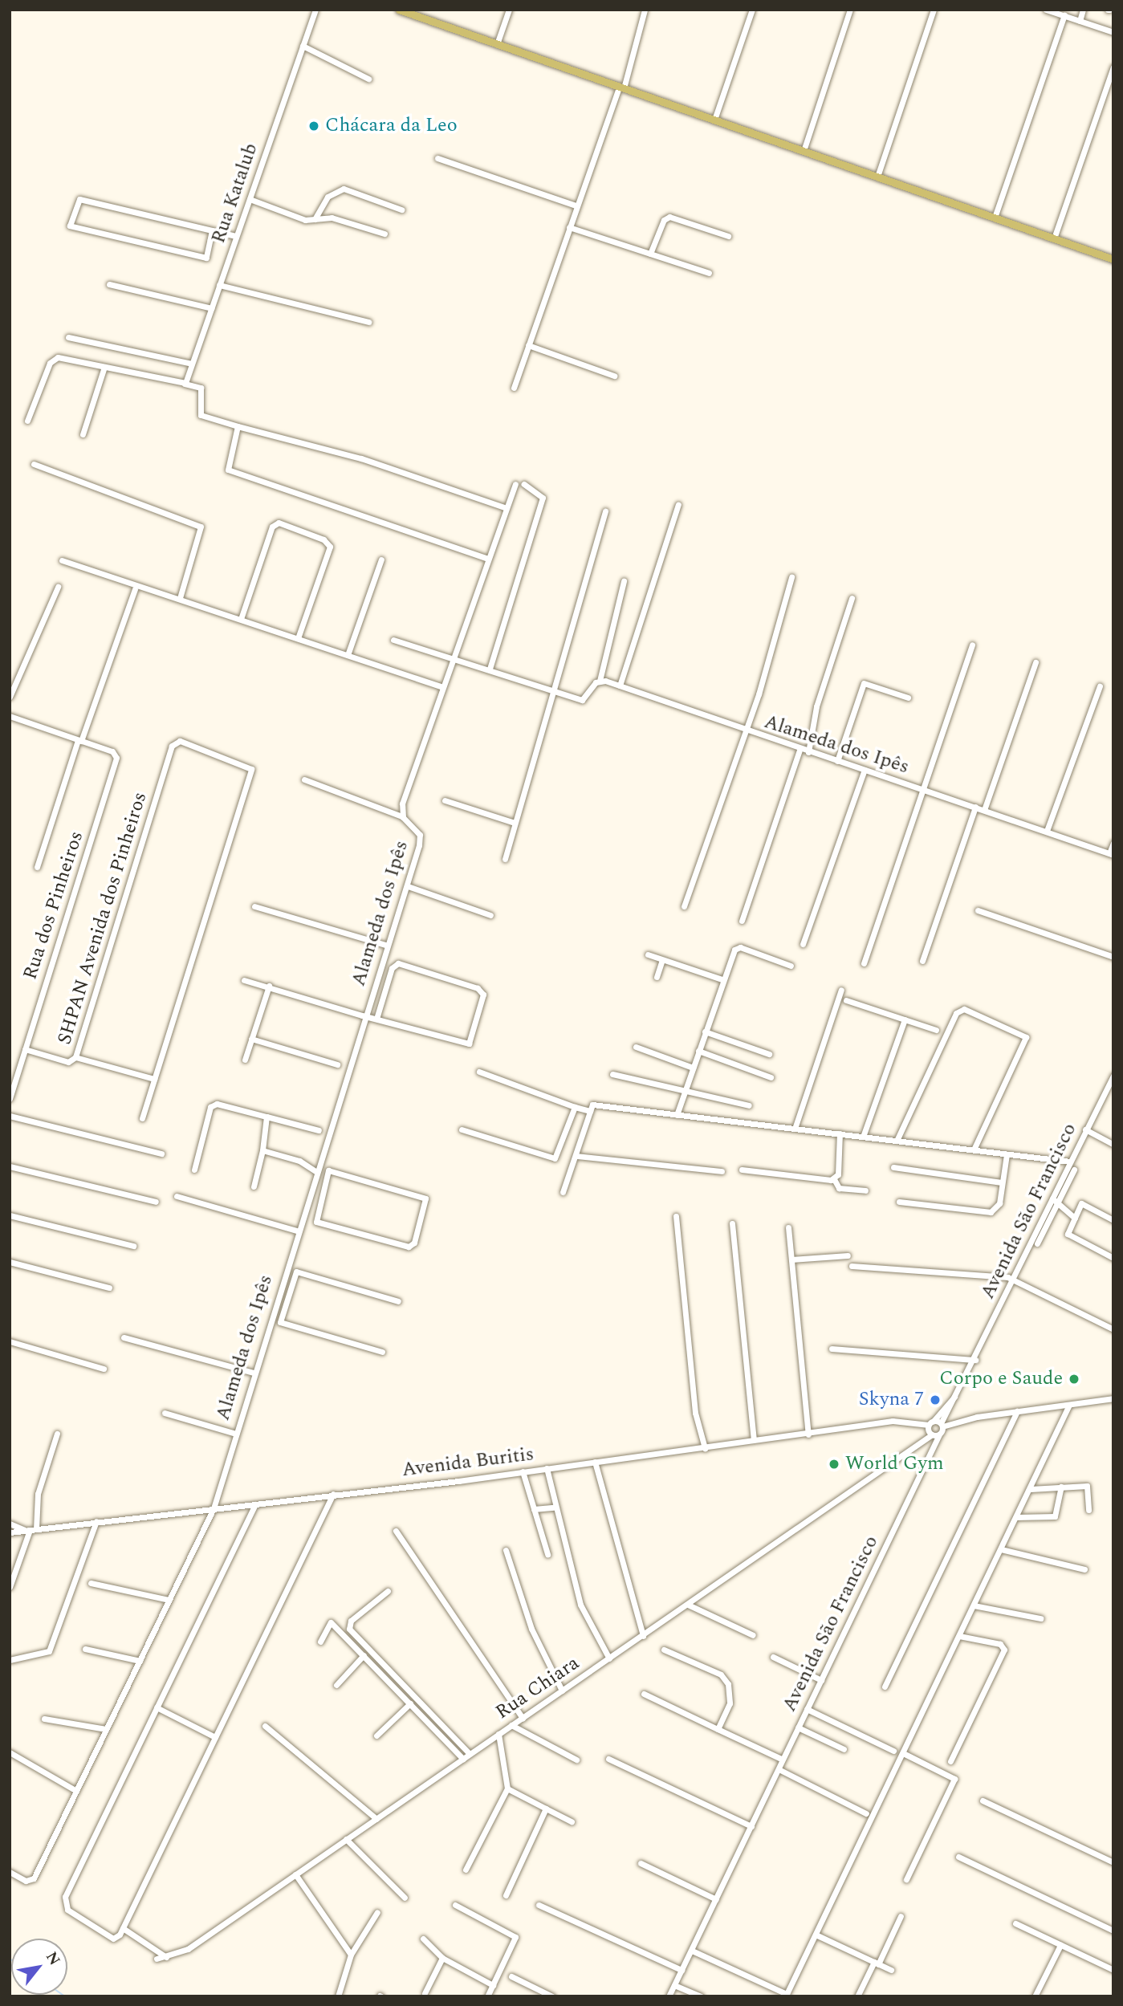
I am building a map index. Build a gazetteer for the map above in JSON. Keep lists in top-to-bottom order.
{
  "streets": {
    "street": [
      "Rua Katalub",
      "Alameda dos Ipês",
      "Rua dos Pinheiros",
      "SHPAN Avenida dos Pinheiros",
      "Avenida São Francisco",
      "Avenida Buritis",
      "Rua Chiara"
    ]
  },
  "crossings": [
    ["Alameda dos Ipês", "Avenida Buritis"],
    ["Avenida São Francisco", "Avenida Buritis"]
  ],
  "places": [
    "Chácara da Leo",
    "Corpo e Saude",
    "Skyna 7",
    "World Gym"
  ],
  "north": "top right"
}
